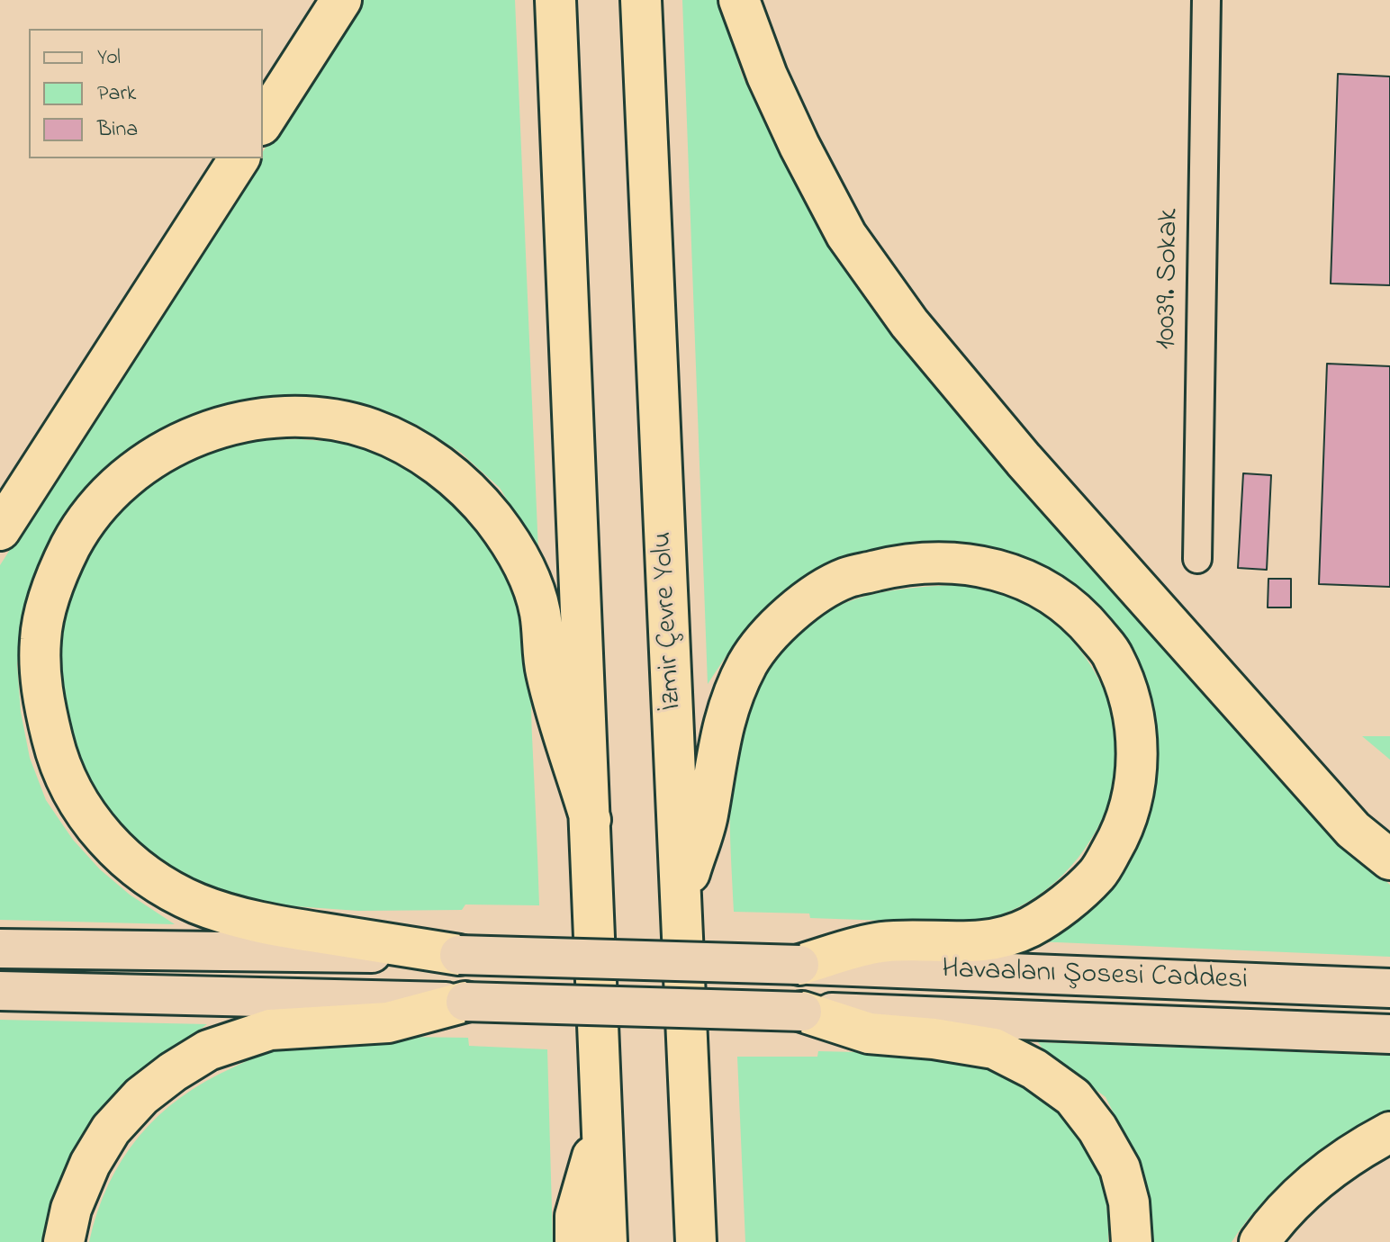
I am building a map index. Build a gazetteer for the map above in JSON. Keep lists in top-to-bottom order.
{
  "streets": {
    "highway": ["İzmir Çevre Yolu"],
    "main road": ["Havaalanı Şosesi Caddesi"],
    "street": ["10039. Sokak"]
  },
  "legend": ["Yol", "Park", "Bina"]
}
